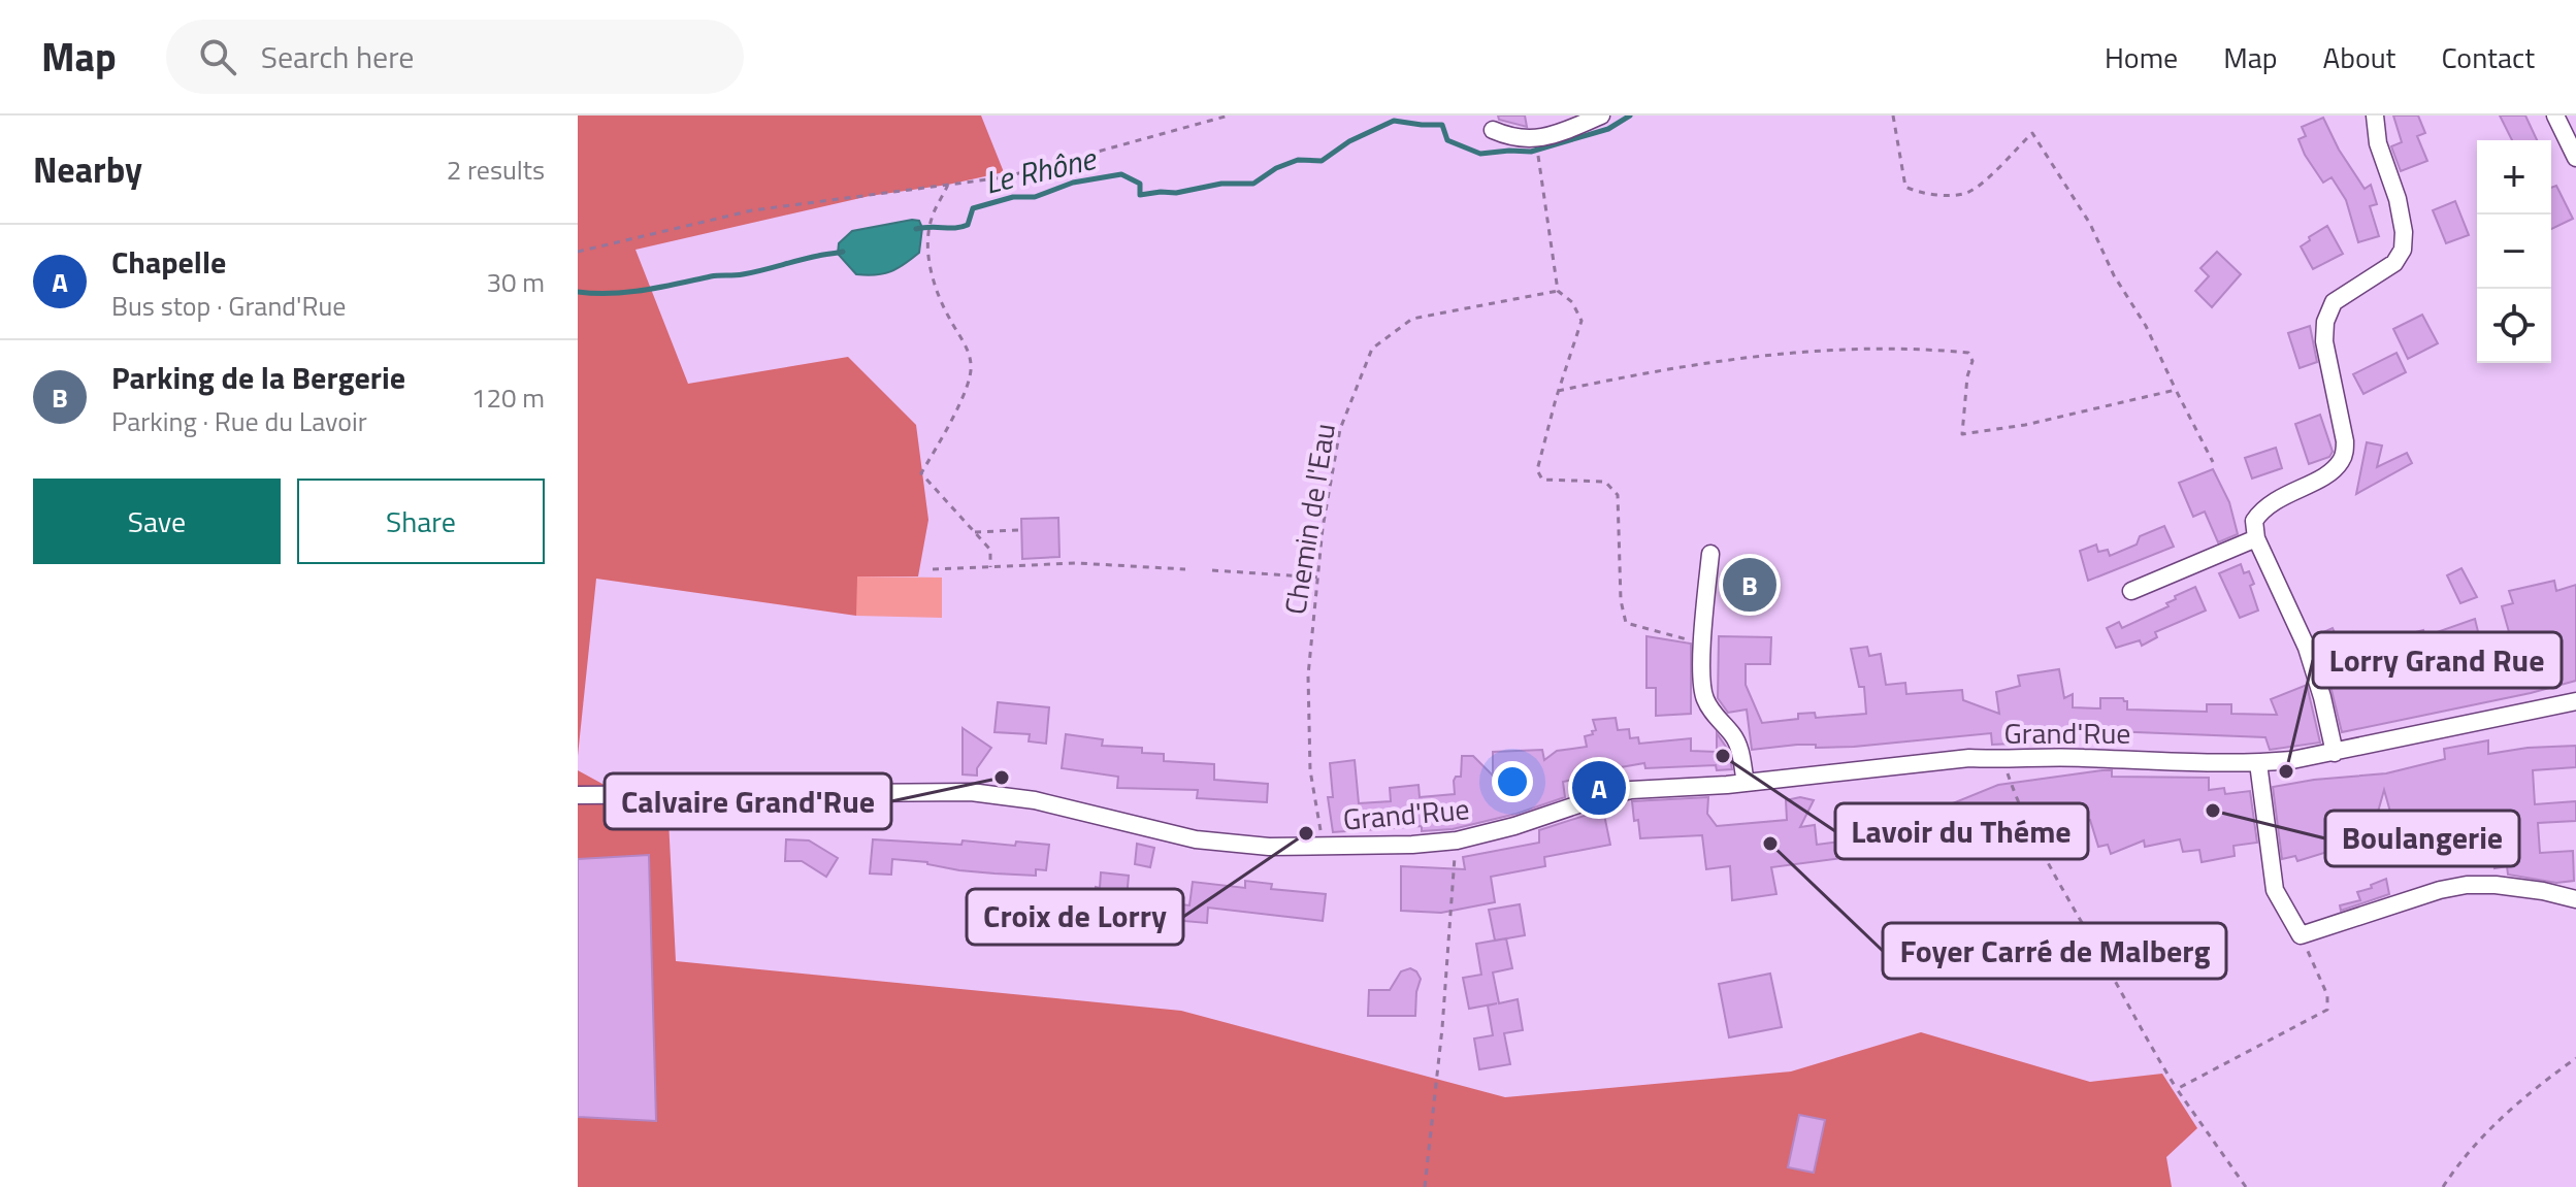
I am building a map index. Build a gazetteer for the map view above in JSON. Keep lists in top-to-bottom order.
{
  "streets": {
    "street": ["Grand'Rue"],
    "path": ["Chemin de l'Eau"]
  },
  "crossings": [
    ["Chemin de l'Eau", "Grand'Rue"]
  ],
  "water": ["Le Rhône"],
  "places": [
    "Lavoir du Théme",
    "Lorry Grand Rue",
    "Calvaire Grand'Rue",
    "Boulangerie",
    "Croix de Lorry",
    "Foyer Carré de Malberg"
  ],
  "page": {
    "header": "Map",
    "search": "Search here",
    "nav": [
      "Home",
      "Map",
      "About",
      "Contact"
    ],
    "heading": ["Nearby", "2 results"],
    "map_buttons": ["+", "−"],
    "list": [
      {
        "mark": "A",
        "name": "Chapelle",
        "note": "Bus stop · Grand'Rue",
        "value": "30 m"
      },
      {
        "mark": "B",
        "name": "Parking de la Bergerie",
        "note": "Parking · Rue du Lavoir",
        "value": "120 m"
      }
    ],
    "buttons": ["Save", "Share"],
    "pins": ["B", "A"]
  }
}
